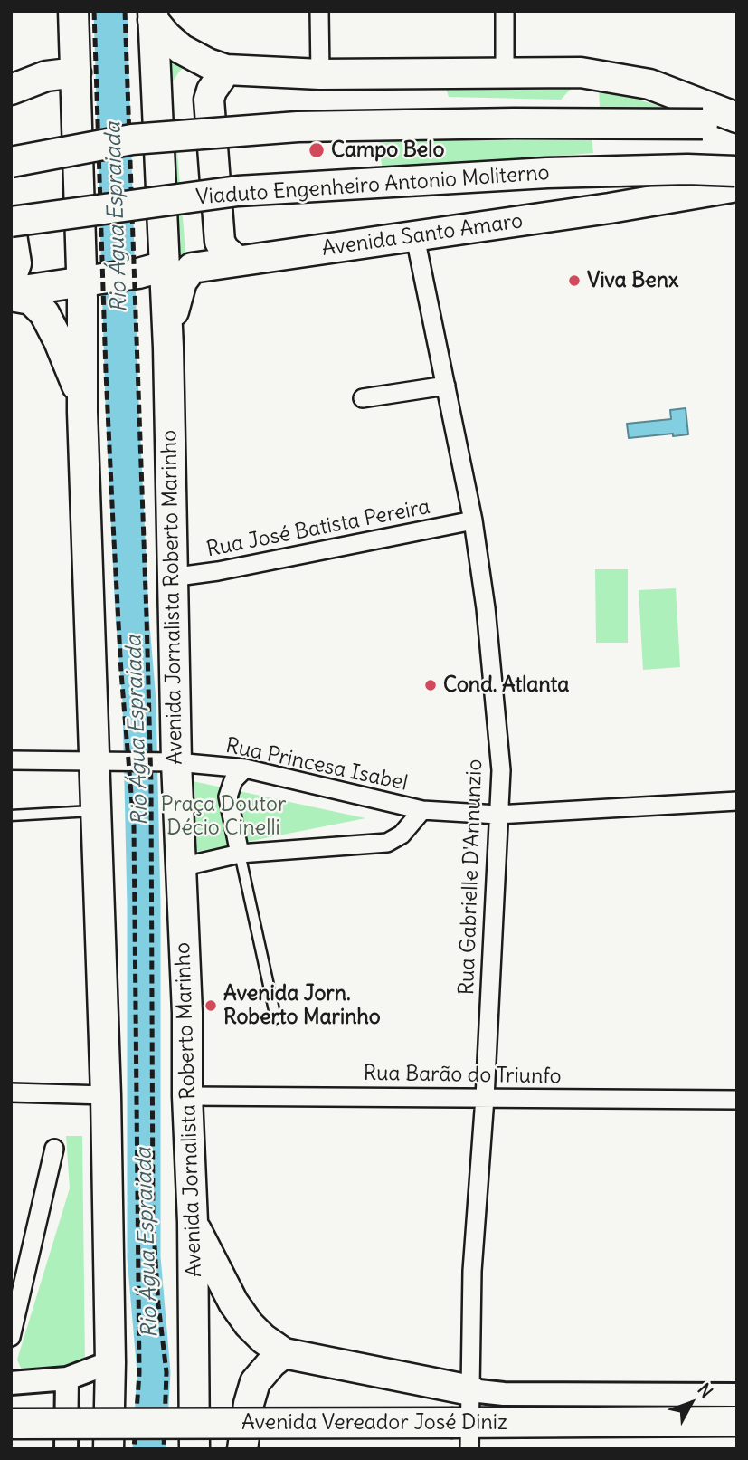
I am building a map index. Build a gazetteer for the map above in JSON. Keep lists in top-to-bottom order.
{
  "streets": {
    "main road": [
      "Viaduto Engenheiro Antonio Moliterno",
      "Avenida Santo Amaro",
      "Avenida Jornalista Roberto Marinho",
      "Avenida Vereador José Diniz"
    ],
    "street": [
      "Rua José Batista Pereira",
      "Rua Princesa Isabel",
      "Rua Gabrielle D'Annunzio",
      "Rua Barão do Triunfo"
    ]
  },
  "crossings": [
    ["Viaduto Engenheiro Antonio Moliterno", "Avenida Santo Amaro"],
    ["Avenida Santo Amaro", "Avenida Jornalista Roberto Marinho"],
    ["Avenida Santo Amaro", "Rua Gabrielle D'Annunzio"],
    ["Rua José Batista Pereira", "Avenida Jornalista Roberto Marinho"],
    ["Rua José Batista Pereira", "Rua Gabrielle D'Annunzio"],
    ["Avenida Jornalista Roberto Marinho", "Rua Princesa Isabel"],
    ["Avenida Jornalista Roberto Marinho", "Rua Barão do Triunfo"],
    ["Rua Princesa Isabel", "Rua Gabrielle D'Annunzio"],
    ["Rua Gabrielle D'Annunzio", "Rua Barão do Triunfo"],
    ["Rua Gabrielle D'Annunzio", "Avenida Vereador José Diniz"]
  ],
  "water": ["Rio Água Espraiada"],
  "parks": ["Praça Doutor Décio Cinelli"],
  "places": [
    "Campo Belo",
    "Viva Benx",
    "Cond. Atlanta",
    "Avenida Jorn. Roberto Marinho"
  ],
  "north": "top right"
}
